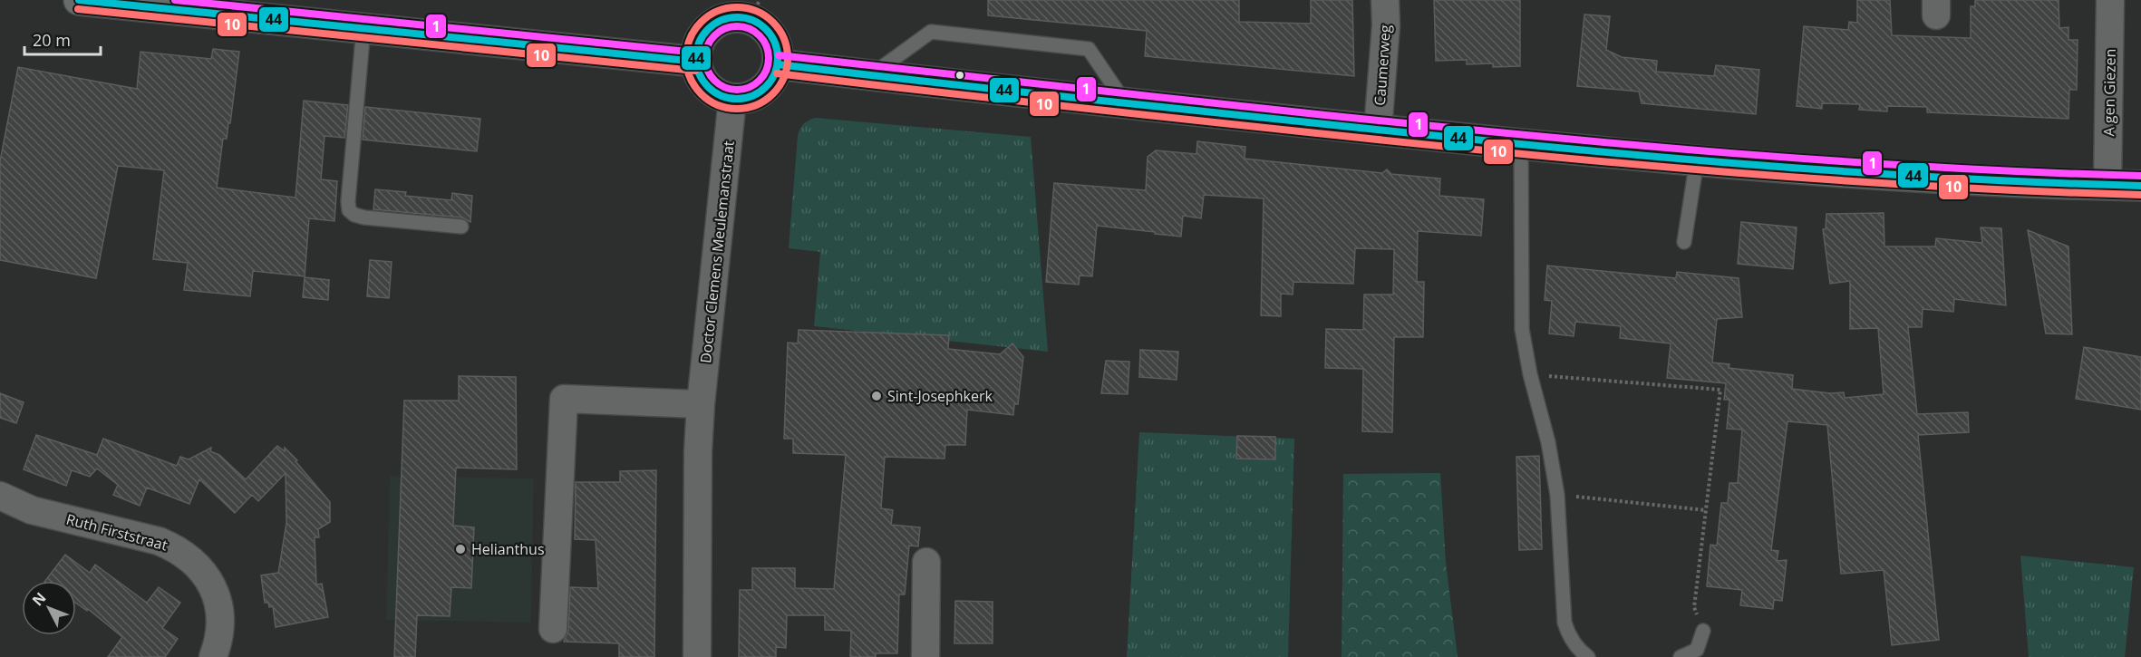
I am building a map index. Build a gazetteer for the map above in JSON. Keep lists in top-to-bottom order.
{
  "streets": {
    "street": [
      "Caumerweg",
      "A gen Giezen",
      "Doctor Clemens Meulemanstraat",
      "Ruth Firststraat"
    ]
  },
  "places": ["Sint-Josephkerk", "Helianthus"],
  "lines": ["transit line 44", "transit line 1", "transit line 10"],
  "scale_bar": "20 m",
  "north": "top left"
}
